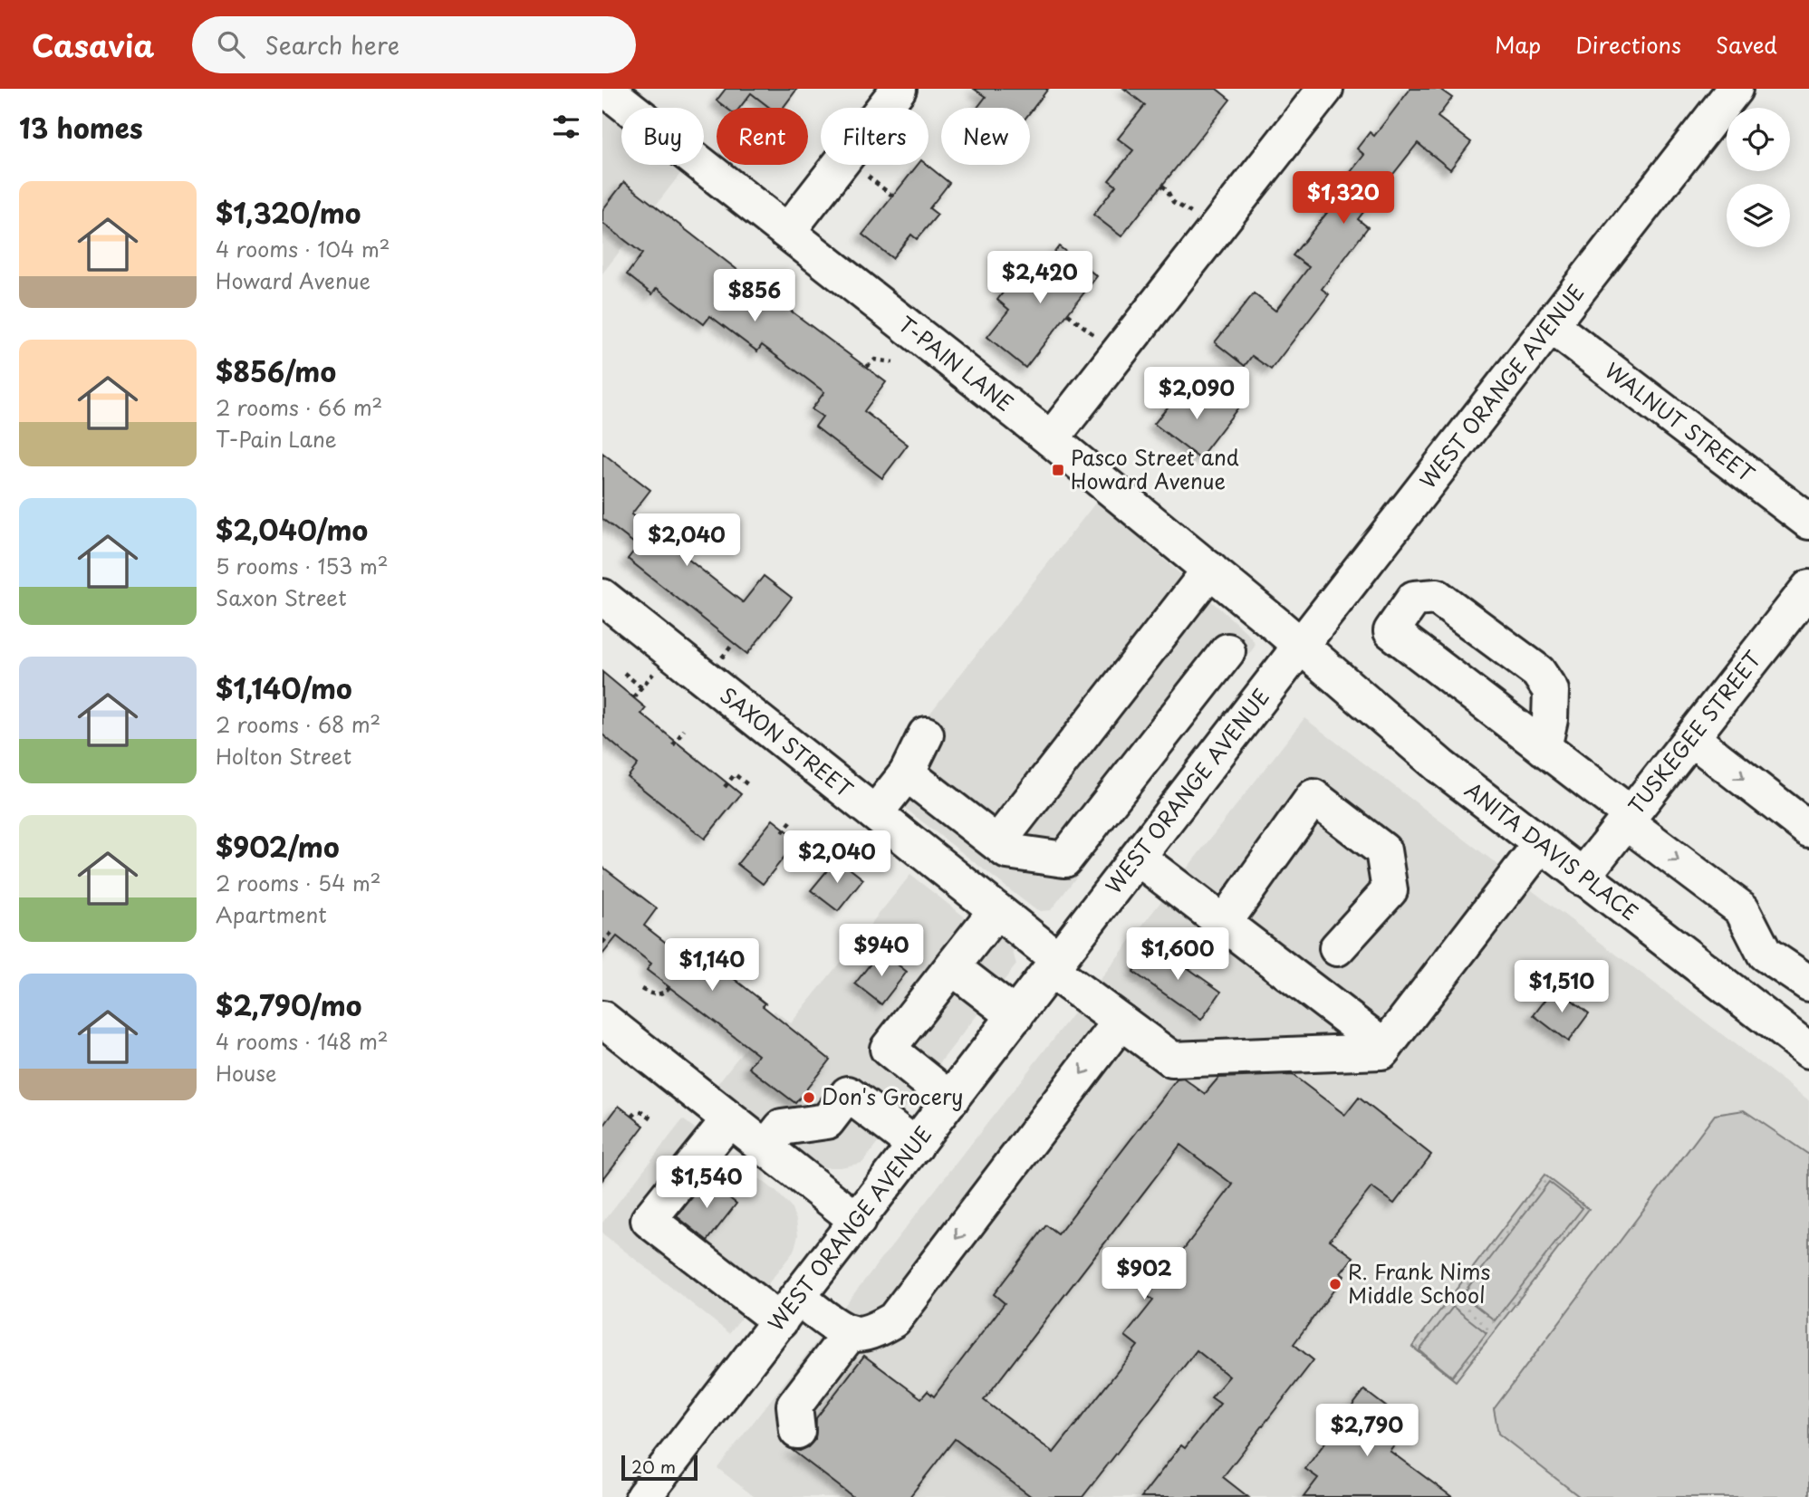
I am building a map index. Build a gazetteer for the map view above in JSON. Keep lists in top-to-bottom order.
{
  "streets": {
    "street": [
      "T-PAIN LANE",
      "WEST ORANGE AVENUE",
      "WALNUT STREET",
      "TUSKEGEE STREET",
      "SAXON STREET",
      "ANITA DAVIS PLACE"
    ]
  },
  "crossings": [
    ["T-PAIN LANE", "WEST ORANGE AVENUE"],
    ["T-PAIN LANE", "ANITA DAVIS PLACE"],
    ["WEST ORANGE AVENUE", "WALNUT STREET"],
    ["WEST ORANGE AVENUE", "SAXON STREET"],
    ["WEST ORANGE AVENUE", "ANITA DAVIS PLACE"],
    ["TUSKEGEE STREET", "ANITA DAVIS PLACE"]
  ],
  "places": {
    "transit": ["Pasco Street and Howard Avenue"],
    "other": ["Don's Grocery", "R. Frank Nims Middle School"]
  },
  "scale_bar": "20 m",
  "page": {
    "header": "Casavia",
    "search": "Search here",
    "nav": ["Map", "Directions", "Saved"],
    "heading": "13 homes",
    "chip": [
      "Buy",
      "Rent",
      "Filters",
      "New"
    ],
    "list": [
      {
        "name": "$1,320/mo",
        "note": "4 rooms · 104 m² · Howard Avenue"
      },
      {
        "name": "$856/mo",
        "note": "2 rooms · 66 m² · T-Pain Lane"
      },
      {
        "name": "$2,040/mo",
        "note": "5 rooms · 153 m² · Saxon Street"
      },
      {
        "name": "$1,140/mo",
        "note": "2 rooms · 68 m² · Holton Street"
      },
      {
        "name": "$902/mo",
        "note": "2 rooms · 54 m² · Apartment"
      },
      {
        "name": "$2,790/mo",
        "note": "4 rooms · 148 m² · House"
      }
    ],
    "price": [
      "$1,320",
      "$2,420",
      "$856",
      "$2,090",
      "$2,040",
      "$2,040",
      "$940",
      "$1,600",
      "$1,140",
      "$1,510",
      "$1,540",
      "$902",
      "$2,790"
    ],
    "scale": "20 m"
  }
}
